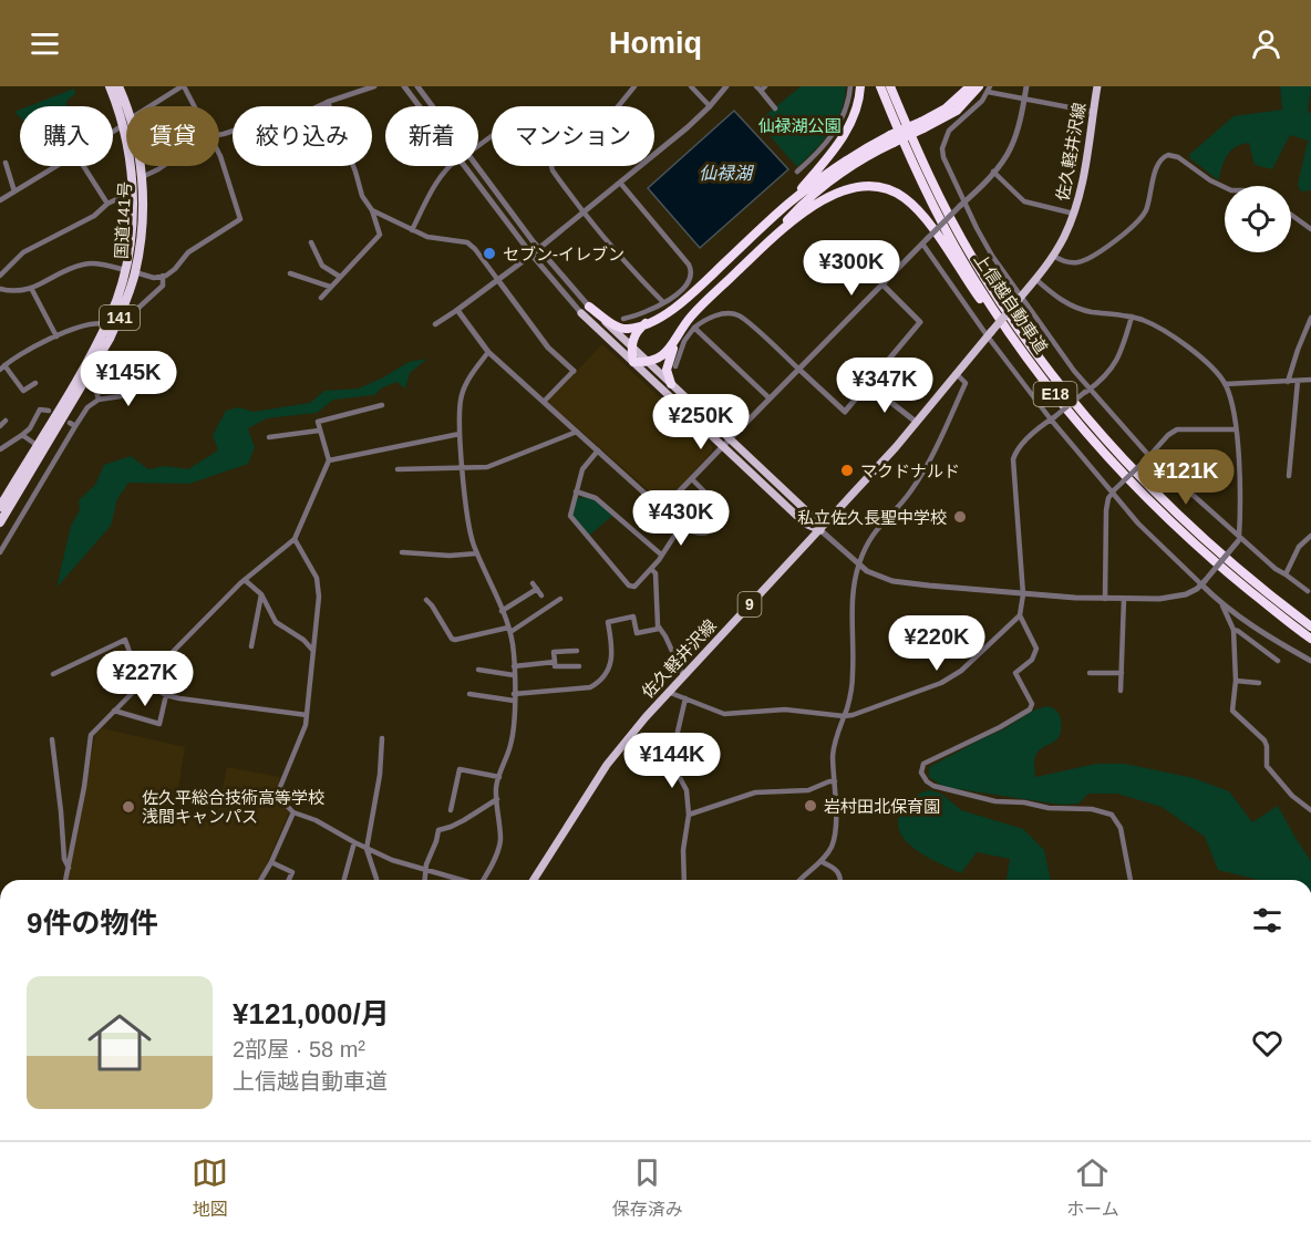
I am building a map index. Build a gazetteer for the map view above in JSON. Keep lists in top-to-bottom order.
{
  "streets": {
    "highway": [
      "国道141号",
      "上信越自動車道",
      "141",
      "E18"
    ],
    "main road": ["佐久軽井沢線", "9"]
  },
  "water": ["仙禄湖"],
  "parks": ["仙禄湖公園"],
  "places": [
    "セブン-イレブン",
    "マクドナルド",
    "私立佐久長聖中学校",
    "岩村田北保育園",
    "佐久平総合技術高等学校 浅間キャンパス"
  ],
  "page": {
    "header": "Homiq",
    "chip": [
      "購入",
      "賃貸",
      "絞り込み",
      "新着",
      "マンション"
    ],
    "price": [
      "¥300K",
      "¥145K",
      "¥347K",
      "¥250K",
      "¥121K",
      "¥430K",
      "¥220K",
      "¥227K",
      "¥144K"
    ],
    "heading": "9件の物件",
    "list": [
      {
        "name": "¥121,000/月",
        "note": "2部屋 · 58 m² · 上信越自動車道"
      }
    ],
    "tabs": ["地図", "保存済み", "ホーム"]
  }
}
